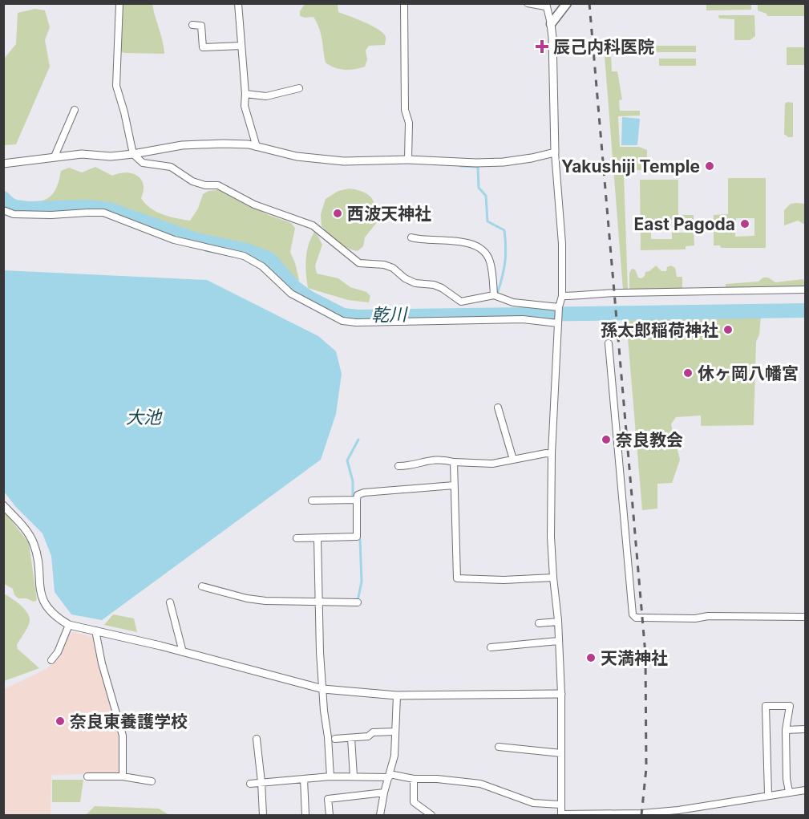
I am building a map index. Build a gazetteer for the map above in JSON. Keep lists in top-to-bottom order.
{
  "water": ["乾川", "大池"],
  "places": {
    "health": ["辰己内科医院"],
    "other": [
      "Yakushiji Temple",
      "西波天神社",
      "East Pagoda",
      "孫太郎稲荷神社",
      "休ヶ岡八幡宮",
      "奈良教会",
      "天満神社",
      "奈良東養護学校"
    ]
  }
}
